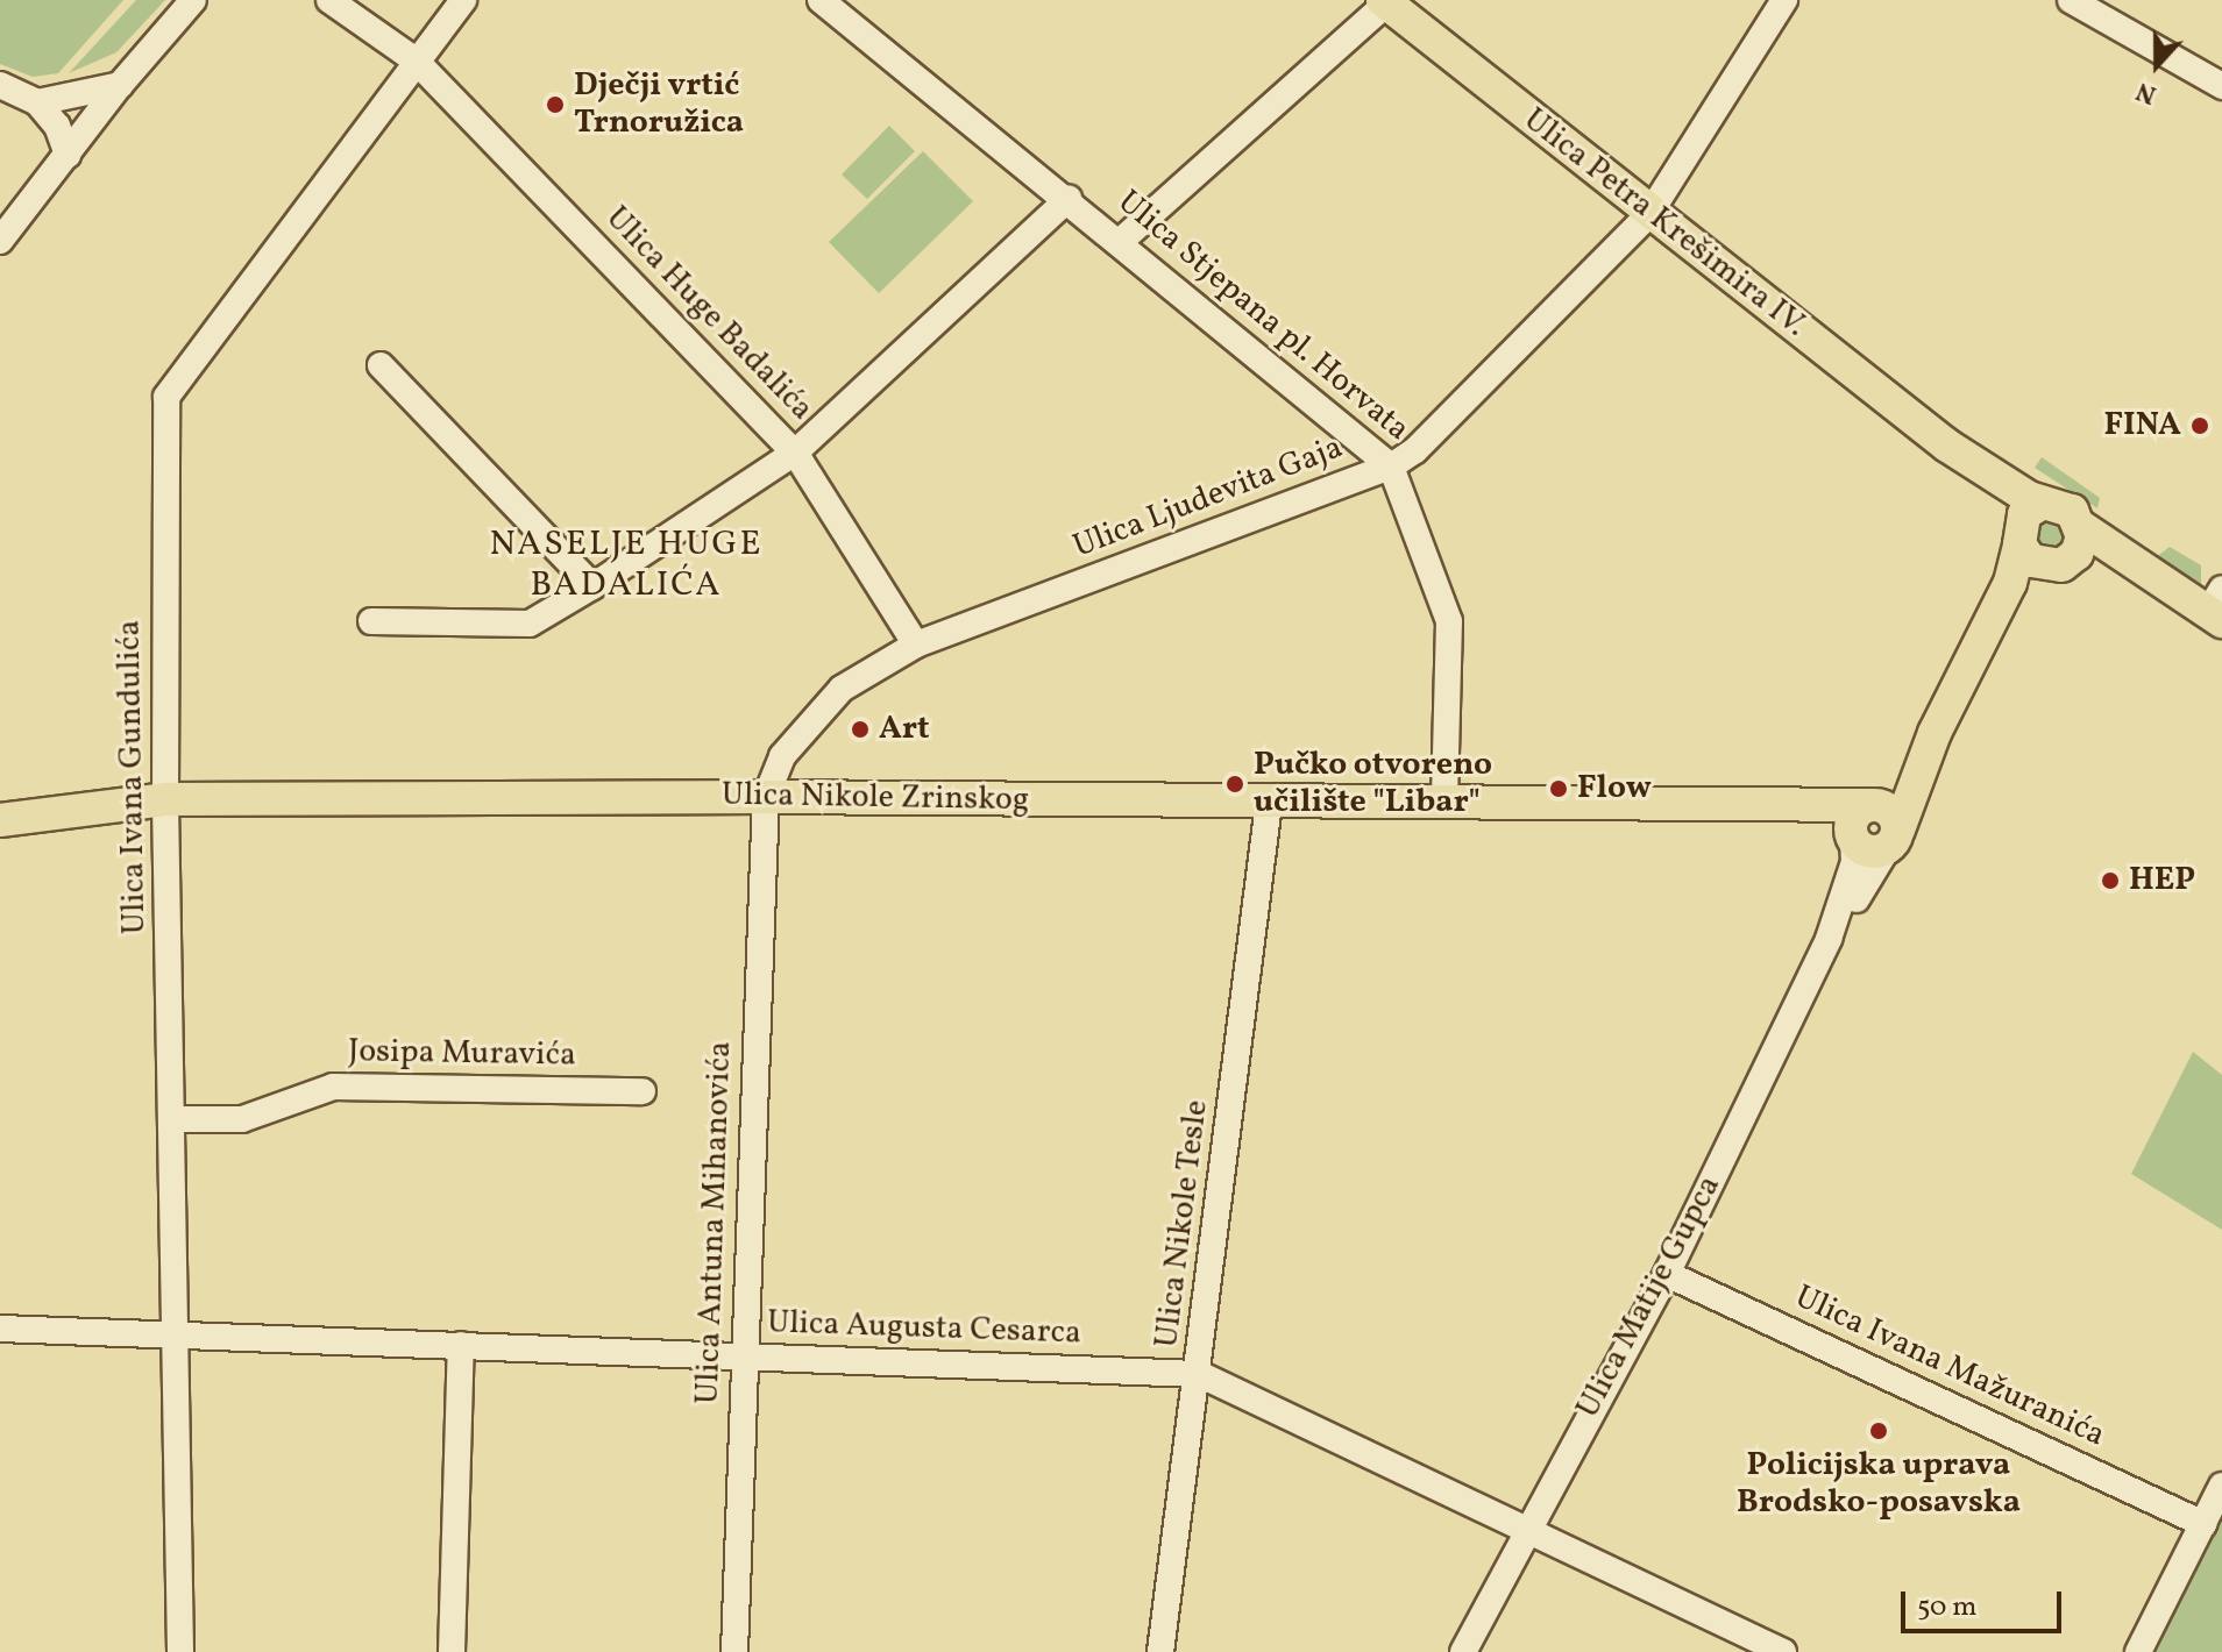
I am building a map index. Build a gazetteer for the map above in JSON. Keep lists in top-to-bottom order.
{
  "streets": {
    "main road": ["Ulica Petra Krešimira IV.", "Ulica Nikole Zrinskog", "Ulica Matije Gupca"],
    "street": [
      "Ulica Huge Badalića",
      "Ulica Stjepana pl. Horvata",
      "Ulica Ljudevita Gaja",
      "Ulica Ivana Gundulića",
      "Josipa Muravića",
      "Ulica Antuna Mihanovića",
      "Ulica Nikole Tesle",
      "Ulica Augusta Cesarca",
      "Ulica Ivana Mažuranića"
    ]
  },
  "crossings": [
    ["Ulica Petra Krešimira IV.", "Ulica Ljudevita Gaja"],
    ["Ulica Petra Krešimira IV.", "Ulica Matije Gupca"],
    ["Ulica Huge Badalića", "Ulica Ljudevita Gaja"],
    ["Ulica Huge Badalića", "Ulica Ivana Gundulića"],
    ["Ulica Stjepana pl. Horvata", "Ulica Ljudevita Gaja"],
    ["Ulica Stjepana pl. Horvata", "Ulica Nikole Zrinskog"],
    ["Ulica Ljudevita Gaja", "Ulica Nikole Zrinskog"],
    ["Ulica Ljudevita Gaja", "Ulica Antuna Mihanovića"],
    ["Ulica Ivana Gundulića", "Ulica Nikole Zrinskog"],
    ["Ulica Ivana Gundulića", "Josipa Muravića"],
    ["Ulica Ivana Gundulića", "Ulica Augusta Cesarca"],
    ["Ulica Nikole Zrinskog", "Ulica Antuna Mihanovića"],
    ["Ulica Nikole Zrinskog", "Ulica Nikole Tesle"],
    ["Ulica Nikole Zrinskog", "Ulica Matije Gupca"],
    ["Ulica Antuna Mihanovića", "Ulica Augusta Cesarca"],
    ["Ulica Nikole Tesle", "Ulica Augusta Cesarca"],
    ["Ulica Matije Gupca", "Ulica Augusta Cesarca"],
    ["Ulica Matije Gupca", "Ulica Ivana Mažuranića"]
  ],
  "districts": ["NASELJE HUGE BADALIĆA"],
  "places": [
    "Dječji vrtić Trnoružica",
    "FINA",
    "Art",
    "Pučko otvoreno učilište \"Libar\"",
    "Flow",
    "HEP",
    "Policijska uprava Brodsko-posavska"
  ],
  "scale_bar": "50 m",
  "north": "bottom"
}
